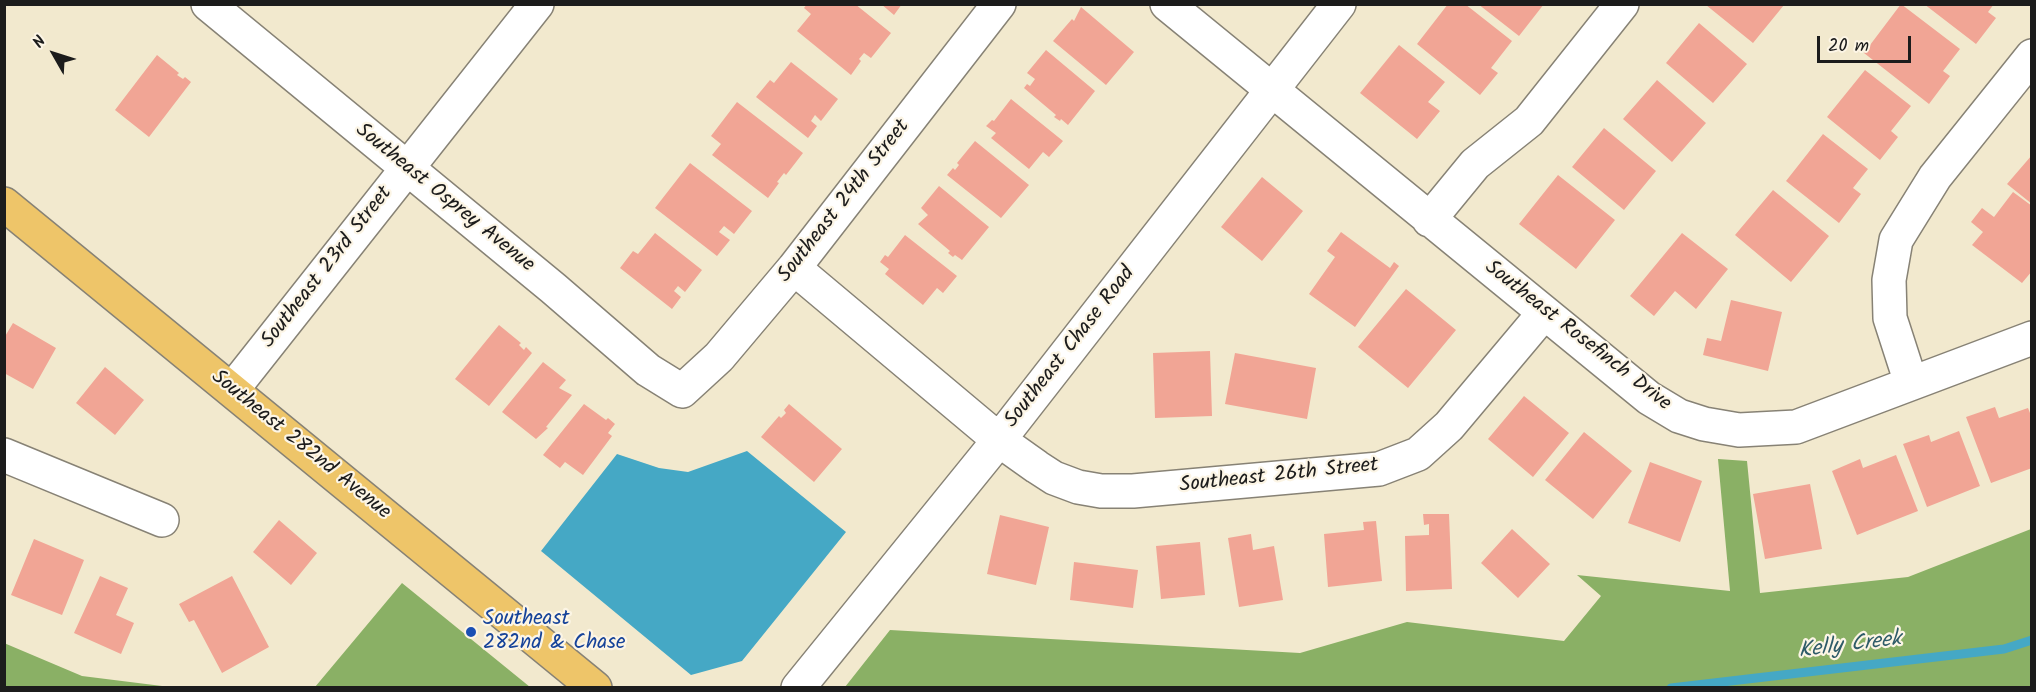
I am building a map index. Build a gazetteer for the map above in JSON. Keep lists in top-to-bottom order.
{
  "streets": {
    "main road": ["Southeast 282nd Avenue"],
    "street": [
      "Southeast Osprey Avenue",
      "Southeast 24th Street",
      "Southeast 23rd Street",
      "Southeast Rosefinch Drive",
      "Southeast Chase Road",
      "Southeast 26th Street"
    ]
  },
  "crossings": [
    ["Southeast Osprey Avenue", "Southeast 24th Street"],
    ["Southeast Osprey Avenue", "Southeast 23rd Street"],
    ["Southeast 24th Street", "Southeast 26th Street"],
    ["Southeast 23rd Street", "Southeast 282nd Avenue"],
    ["Southeast Rosefinch Drive", "Southeast Chase Road"],
    ["Southeast Rosefinch Drive", "Southeast 26th Street"],
    ["Southeast Chase Road", "Southeast 26th Street"]
  ],
  "water": ["Kelly Creek"],
  "places": ["Southeast 282nd & Chase"],
  "scale_bar": "20 m",
  "north": "top left"
}
